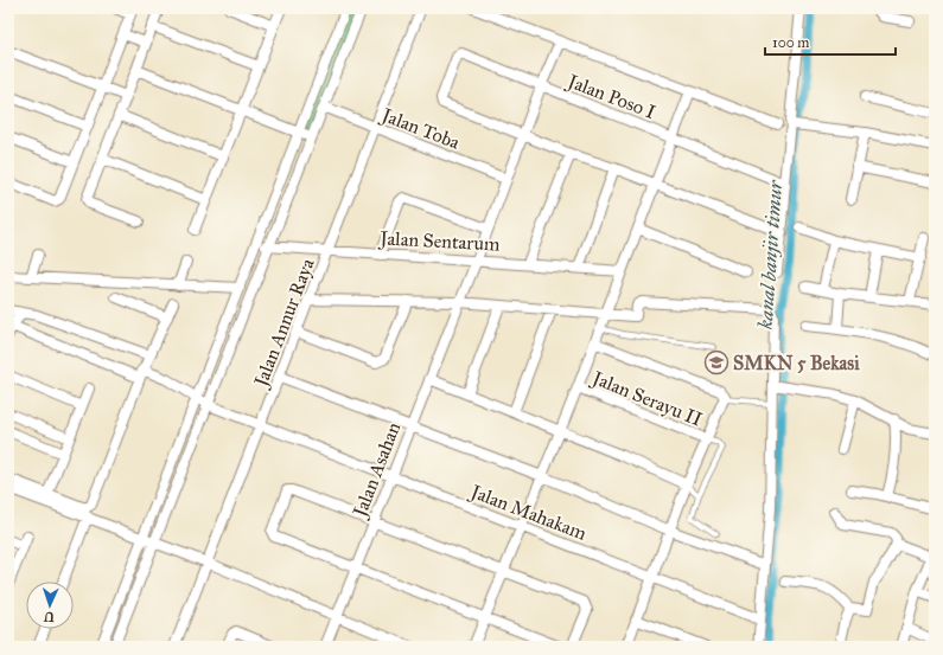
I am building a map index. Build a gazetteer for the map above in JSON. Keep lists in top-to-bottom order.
{
  "streets": {
    "street": [
      "Jalan Poso I",
      "Jalan Toba",
      "Jalan Sentarum",
      "Jalan Annur Raya",
      "Jalan Serayu II",
      "Jalan Asahan",
      "Jalan Mahakam"
    ]
  },
  "crossings": [
    ["Jalan Poso I", "Jalan Asahan"],
    ["Jalan Toba", "Jalan Annur Raya"],
    ["Jalan Toba", "Jalan Asahan"],
    ["Jalan Sentarum", "Jalan Annur Raya"],
    ["Jalan Sentarum", "Jalan Asahan"],
    ["Jalan Annur Raya", "Jalan Mahakam"],
    ["Jalan Asahan", "Jalan Mahakam"]
  ],
  "water": ["kanal banjir timur"],
  "places": {
    "school or university": ["SMKN 5 Bekasi"]
  },
  "scale_bar": "100 m",
  "north": "bottom"
}
